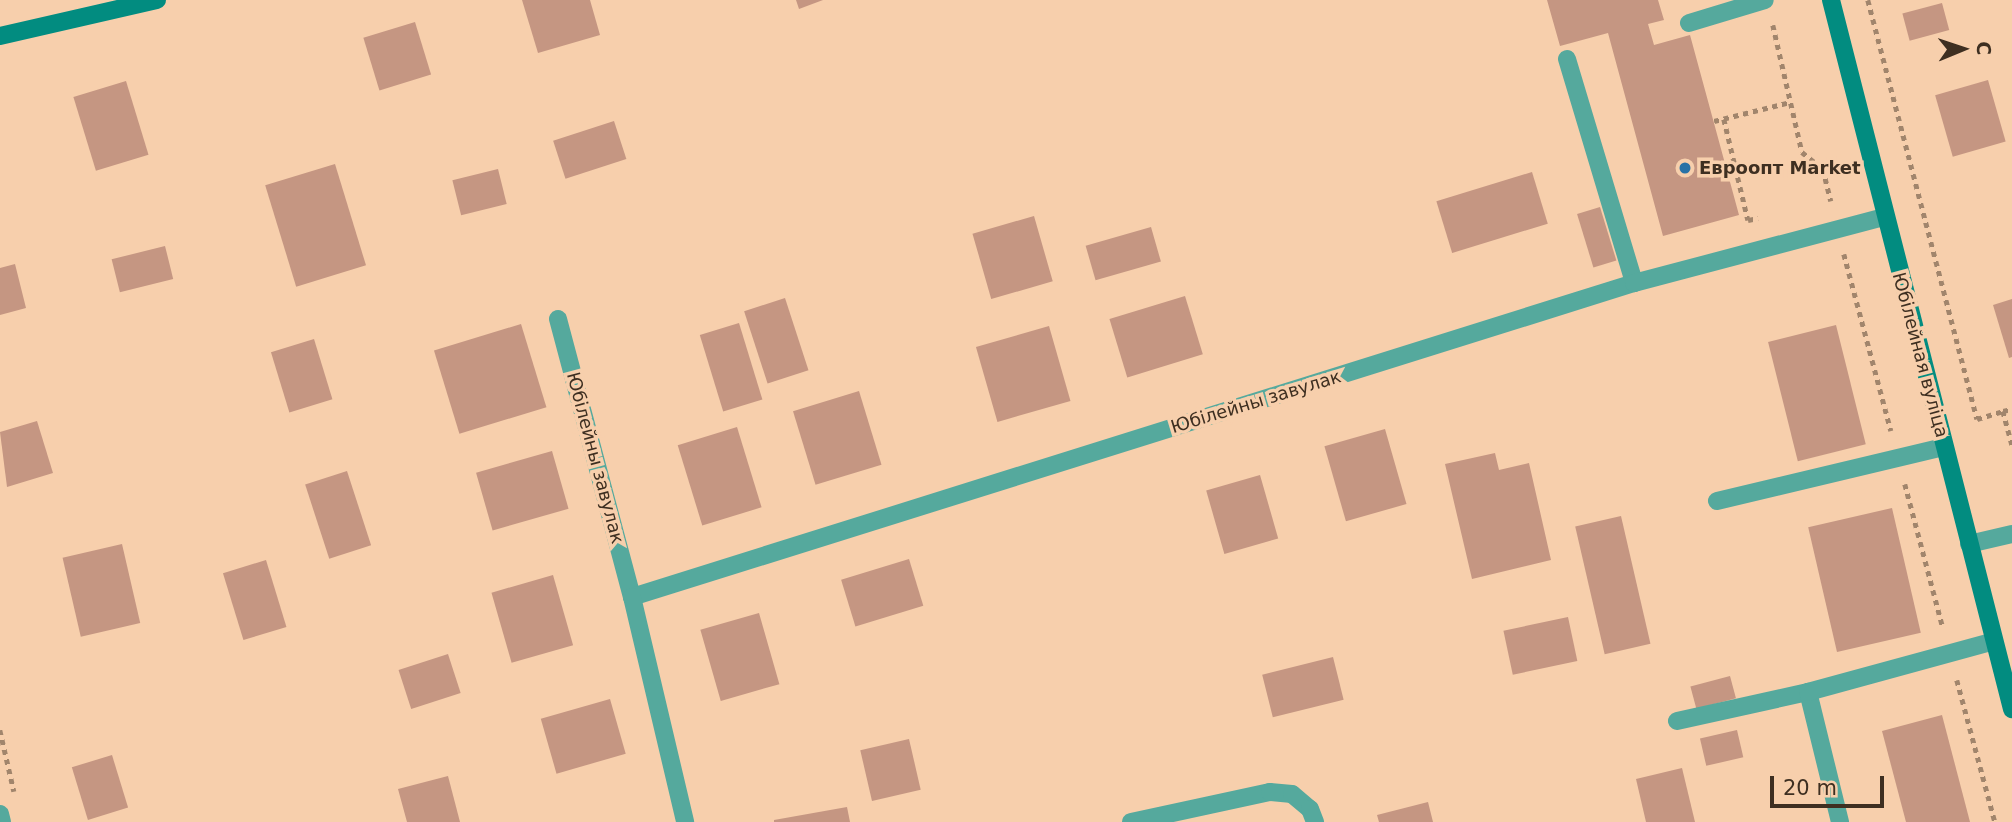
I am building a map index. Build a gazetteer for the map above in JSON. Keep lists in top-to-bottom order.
{
  "streets": {
    "street": ["Юбілейная вуліца", "Юбілейны завулак"]
  },
  "crossings": [
    ["Юбілейная вуліца", "Юбілейны завулак"]
  ],
  "places": ["Евроопт Market"],
  "scale_bar": "20 m",
  "north": "right"
}
